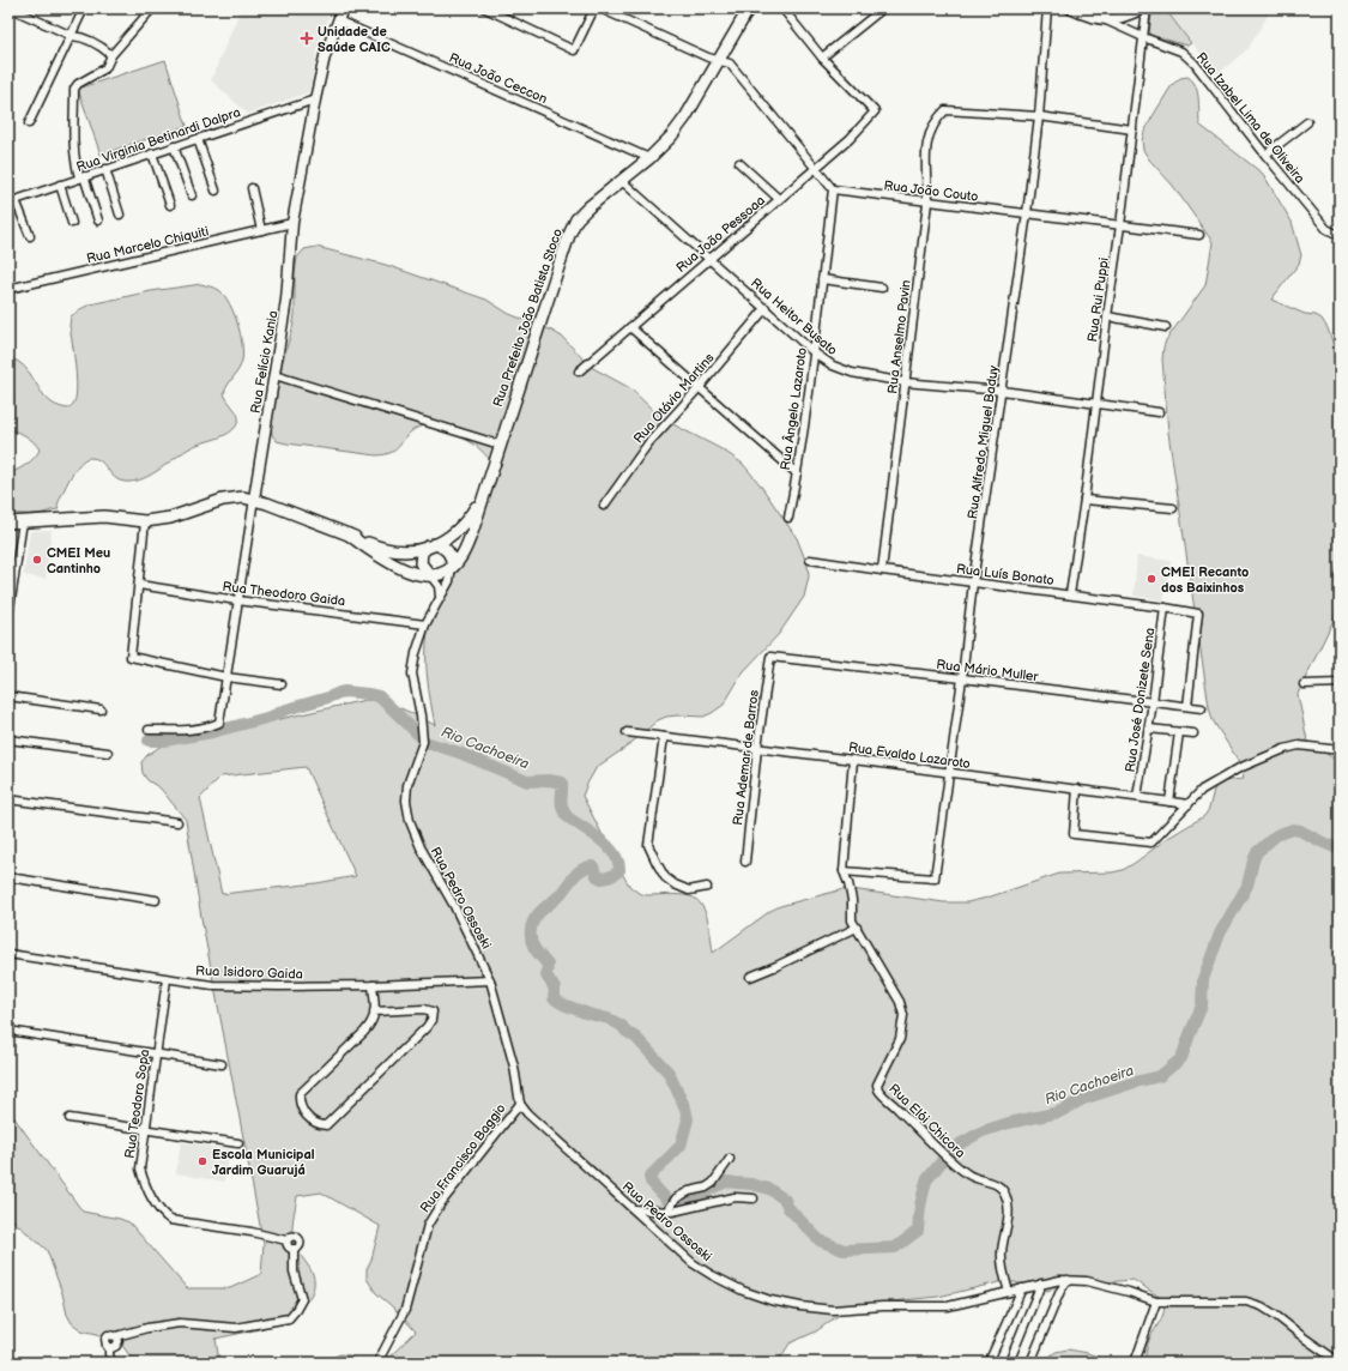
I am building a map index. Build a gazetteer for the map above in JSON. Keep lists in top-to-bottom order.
{
  "streets": {
    "main road": ["Rua Prefeito João Batista Stoco"],
    "street": [
      "Rua João Ceccon",
      "Rua Izabel Lima de Oliveira",
      "Rua Virginia Betinardi Dalpra",
      "Rua João Couto",
      "Rua João Pessoaa",
      "Rua Marcelo Chiquiti",
      "Rua Rui Puppi",
      "Rua Heitor Busato",
      "Rua Anselmo Pavin",
      "Rua Felício Kania",
      "Rua Otávio Martins",
      "Rua Ângelo Lazaroto",
      "Rua Alfredo Miguel Baduy",
      "Rua Luís Bonato",
      "Rua Theodoro Gaida",
      "Rua Mário Muller",
      "Rua José Donizete Sena",
      "Rua Evaldo Lazaroto",
      "Rua Ademar de Barros",
      "Rua Pedro Ossoski",
      "Rua Isidoro Gaida",
      "Rua Teodoro Sopa",
      "Rua Elói Chicora",
      "Rua Francisco Baggio"
    ]
  },
  "crossings": [
    ["Rua João Ceccon", "Rua Prefeito João Batista Stoco"],
    ["Rua João Ceccon", "Rua Felício Kania"],
    ["Rua Izabel Lima de Oliveira", "Rua Rui Puppi"],
    ["Rua Virginia Betinardi Dalpra", "Rua Felício Kania"],
    ["Rua João Couto", "Rua Rui Puppi"],
    ["Rua João Couto", "Rua Anselmo Pavin"],
    ["Rua João Couto", "Rua Ângelo Lazaroto"],
    ["Rua João Couto", "Rua Alfredo Miguel Baduy"],
    ["Rua João Pessoaa", "Rua Heitor Busato"],
    ["Rua Marcelo Chiquiti", "Rua Felício Kania"],
    ["Rua Rui Puppi", "Rua Heitor Busato"],
    ["Rua Rui Puppi", "Rua Luís Bonato"],
    ["Rua Heitor Busato", "Rua Prefeito João Batista Stoco"],
    ["Rua Heitor Busato", "Rua Anselmo Pavin"],
    ["Rua Heitor Busato", "Rua Otávio Martins"],
    ["Rua Heitor Busato", "Rua Ângelo Lazaroto"],
    ["Rua Heitor Busato", "Rua Alfredo Miguel Baduy"],
    ["Rua Prefeito João Batista Stoco", "Rua Felício Kania"],
    ["Rua Prefeito João Batista Stoco", "Rua Pedro Ossoski"],
    ["Rua Anselmo Pavin", "Rua Alfredo Miguel Baduy"],
    ["Rua Anselmo Pavin", "Rua Luís Bonato"],
    ["Rua Felício Kania", "Rua Theodoro Gaida"],
    ["Rua Alfredo Miguel Baduy", "Rua Luís Bonato"],
    ["Rua Alfredo Miguel Baduy", "Rua Mário Muller"],
    ["Rua Alfredo Miguel Baduy", "Rua Evaldo Lazaroto"],
    ["Rua Alfredo Miguel Baduy", "Rua Elói Chicora"],
    ["Rua Luís Bonato", "Rua Mário Muller"],
    ["Rua Luís Bonato", "Rua José Donizete Sena"],
    ["Rua Theodoro Gaida", "Rua Pedro Ossoski"],
    ["Rua Mário Muller", "Rua José Donizete Sena"],
    ["Rua Mário Muller", "Rua Ademar de Barros"],
    ["Rua José Donizete Sena", "Rua Evaldo Lazaroto"],
    ["Rua Evaldo Lazaroto", "Rua Ademar de Barros"],
    ["Rua Pedro Ossoski", "Rua Isidoro Gaida"],
    ["Rua Pedro Ossoski", "Rua Elói Chicora"],
    ["Rua Pedro Ossoski", "Rua Francisco Baggio"],
    ["Rua Isidoro Gaida", "Rua Teodoro Sopa"]
  ],
  "water": ["Rio Cachoeira"],
  "places": {
    "health": ["Unidade de Saúde CAIC"],
    "other": ["CMEI Meu Cantinho", "CMEI Recanto dos Baixinhos", "Escola Municipal Jardim Guarujá"]
  }
}
